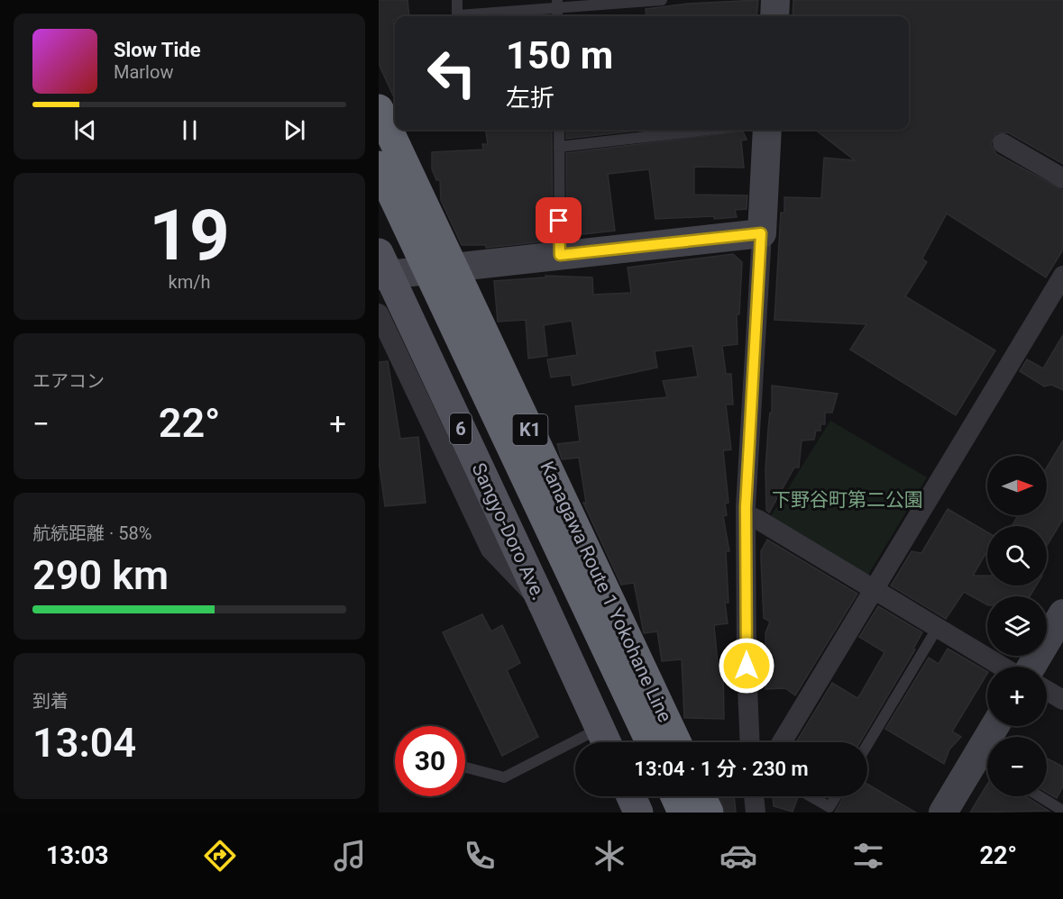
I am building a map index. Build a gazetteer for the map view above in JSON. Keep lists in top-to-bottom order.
{
  "streets": {
    "highway": ["K1", "Kanagawa Route 1 Yokohane Line"],
    "main road": ["6", "Sangyo-Doro Ave."]
  },
  "parks": ["下野谷町第二公園"],
  "north": "right",
  "page": {
    "turn": ["150 m", "左折"],
    "song": ["Slow Tide", "Marlow"],
    "tile": [
      ["19", "km/h"],
      "エアコン",
      ["航続距離 · 58%", "290 km"],
      ["到着", "13:04"]
    ],
    "heat": ["−", "22°", "+"],
    "map_buttons": ["+", "−"],
    "limit": "30",
    "trip": "13:04 · 1 分 · 230 m",
    "tabs": ["13:03", "22°"]
  }
}
